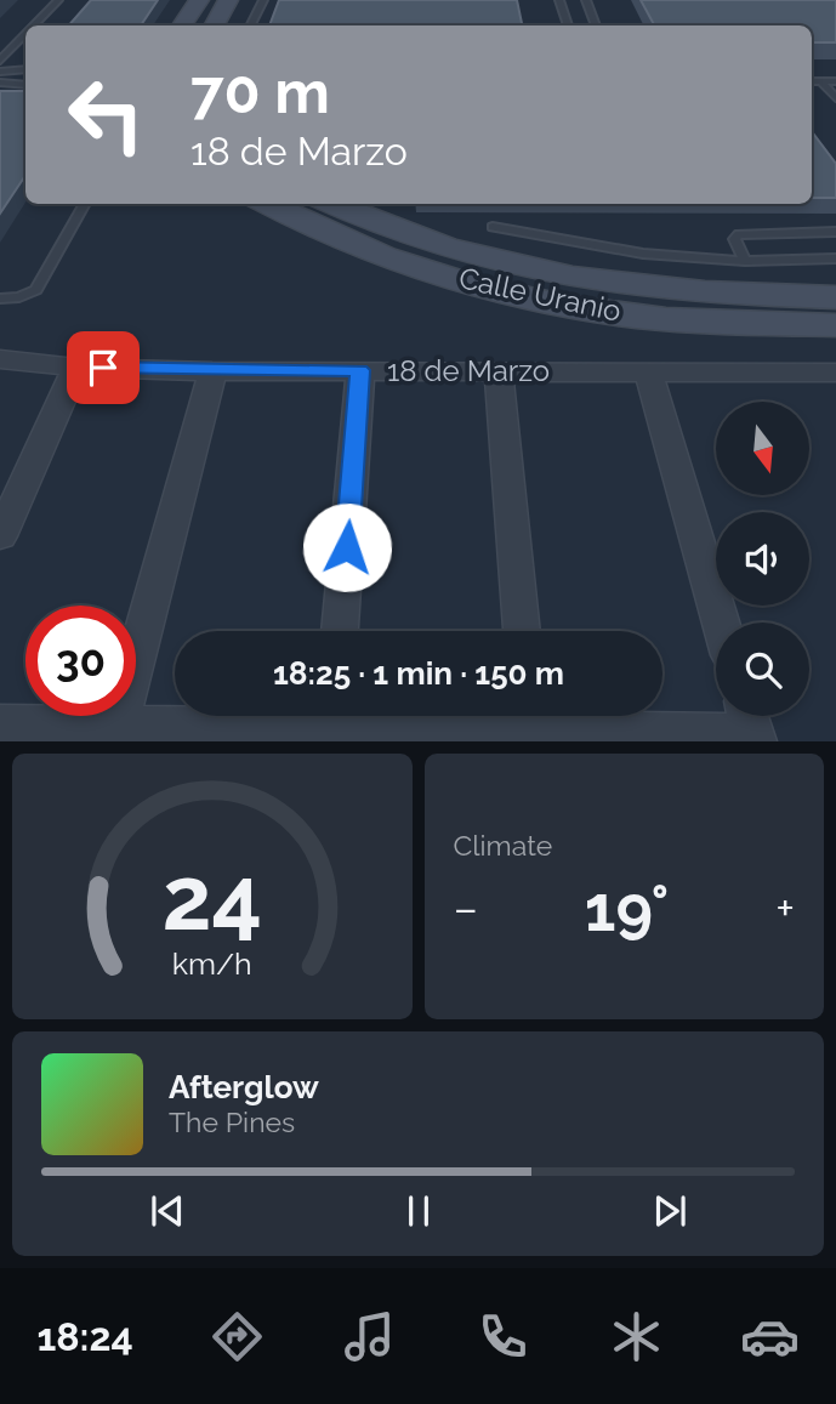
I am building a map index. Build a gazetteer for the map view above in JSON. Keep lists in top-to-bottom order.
{
  "streets": {
    "street": ["Calle Uranio", "18 de Marzo"]
  },
  "north": "bottom",
  "page": {
    "turn": ["70 m", "18 de Marzo"],
    "limit": "30",
    "trip": "18:25 · 1 min · 150 m",
    "tile": "Climate",
    "heat": ["−", "19°", "+"],
    "song": ["Afterglow", "The Pines"],
    "tabs": "18:24",
    "gauge": ["24", "km/h"]
  }
}
